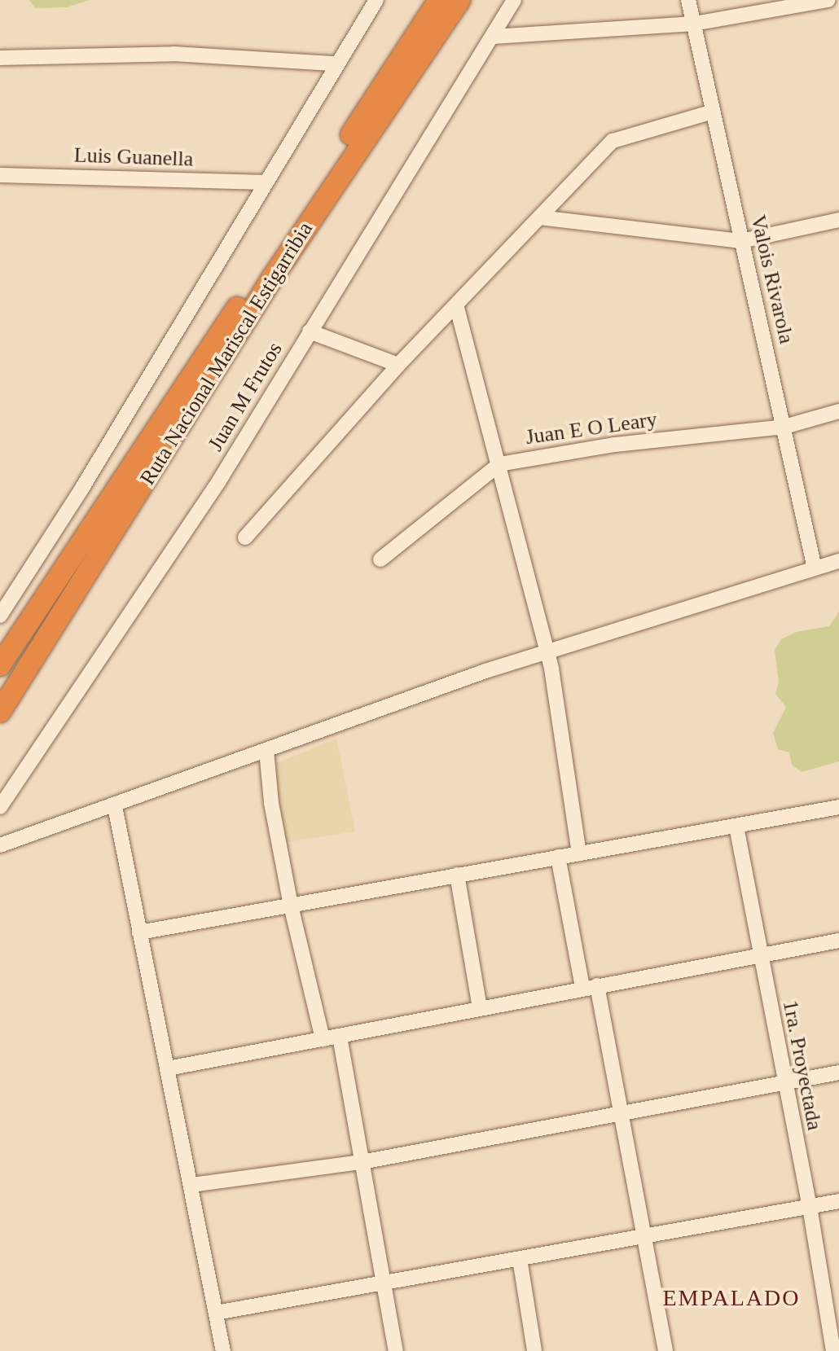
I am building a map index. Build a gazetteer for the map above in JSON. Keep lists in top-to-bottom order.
{
  "streets": {
    "highway": ["Ruta Nacional Mariscal Estigarribia"],
    "street": [
      "Luis Guanella",
      "Valois Rivarola",
      "Juan M Frutos",
      "Juan E O Leary",
      "1ra. Proyectada"
    ]
  },
  "crossings": [
    ["Valois Rivarola", "Juan E O Leary"]
  ],
  "districts": ["EMPALADO"]
}
